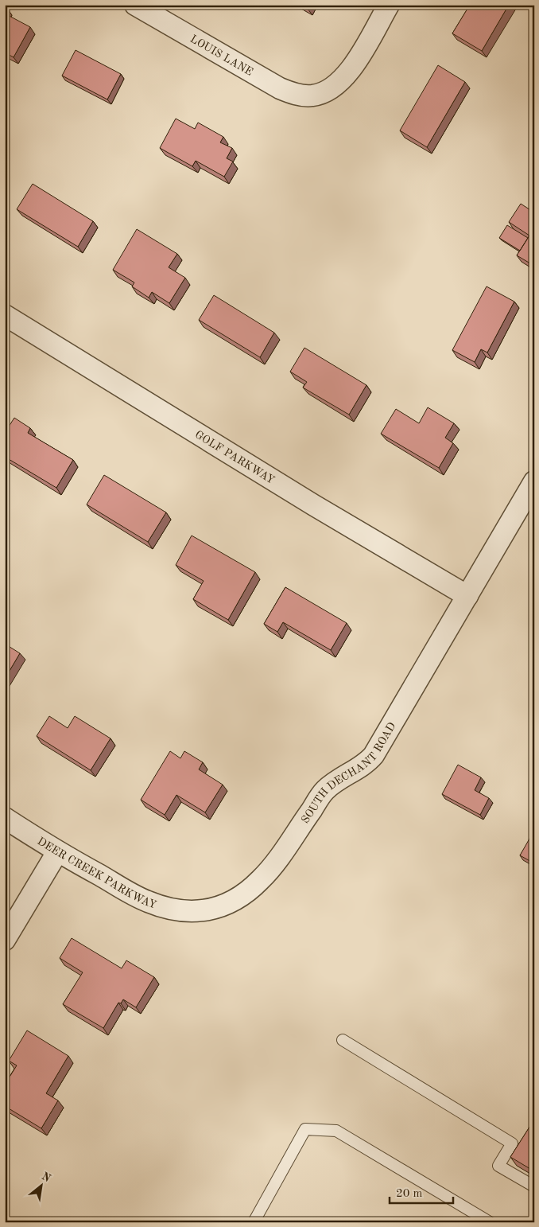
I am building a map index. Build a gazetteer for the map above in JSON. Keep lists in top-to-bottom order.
{
  "streets": {
    "street": [
      "LOUIS LANE",
      "GOLF PARKWAY",
      "SOUTH DECHANT ROAD",
      "DEER CREEK PARKWAY"
    ]
  },
  "crossings": [
    ["GOLF PARKWAY", "SOUTH DECHANT ROAD"],
    ["SOUTH DECHANT ROAD", "DEER CREEK PARKWAY"]
  ],
  "scale_bar": "20 m",
  "north": "top right"
}
